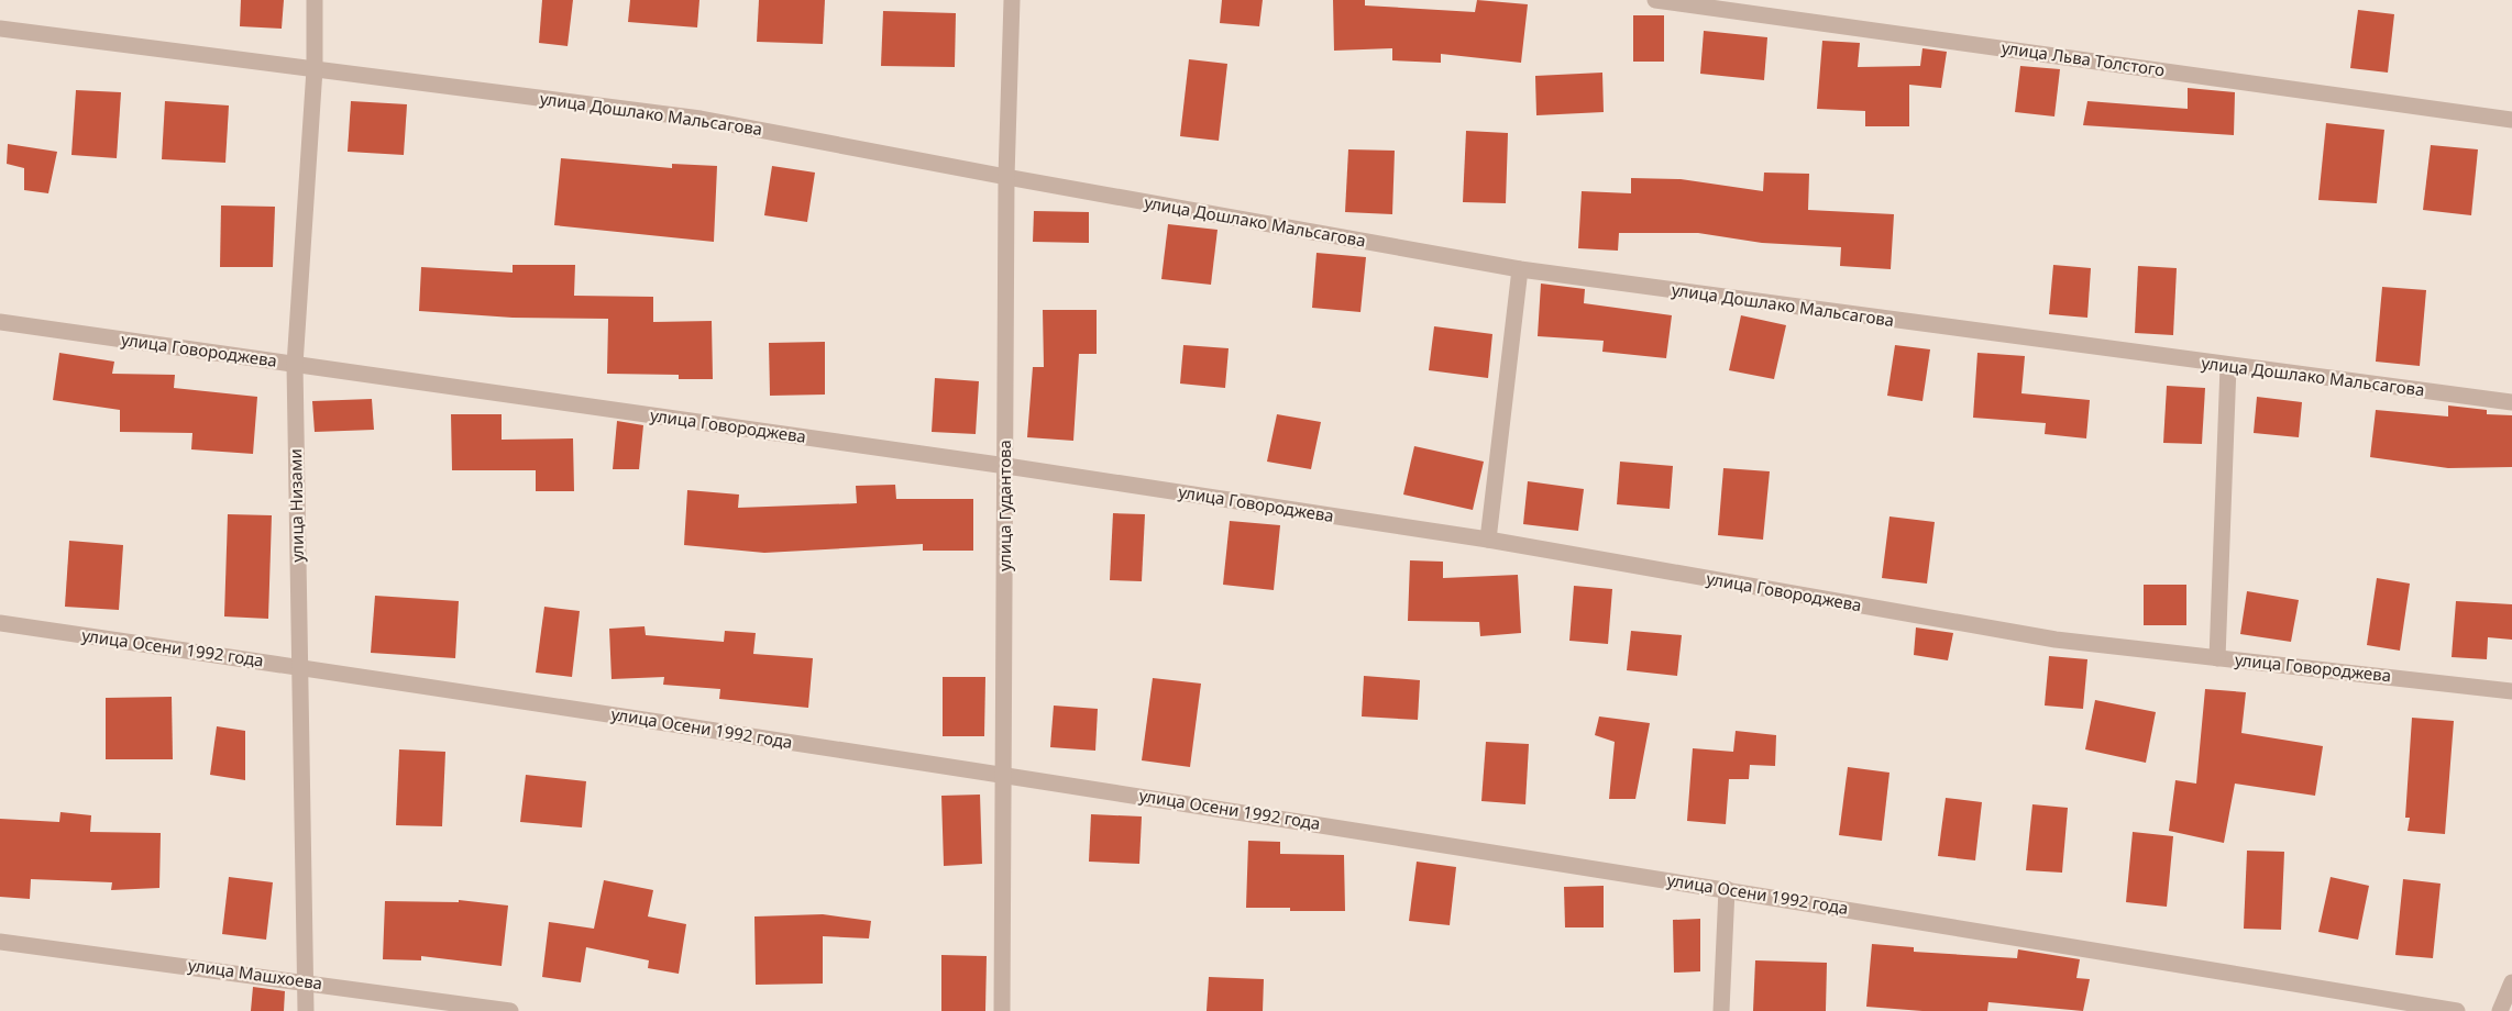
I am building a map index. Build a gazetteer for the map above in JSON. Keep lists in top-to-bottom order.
{
  "streets": {
    "street": [
      "улица Льва Толстого",
      "улица Дошлако Мальсагова",
      "улица Говороджева",
      "улица Низами",
      "улица Гудантова",
      "улица Осени 1992 года",
      "улица Машхоева"
    ]
  },
  "crossings": [
    ["улица Дошлако Мальсагова", "улица Низами"],
    ["улица Дошлако Мальсагова", "улица Гудантова"],
    ["улица Говороджева", "улица Низами"],
    ["улица Говороджева", "улица Гудантова"],
    ["улица Низами", "улица Осени 1992 года"],
    ["улица Низами", "улица Машхоева"],
    ["улица Гудантова", "улица Осени 1992 года"]
  ]
}
